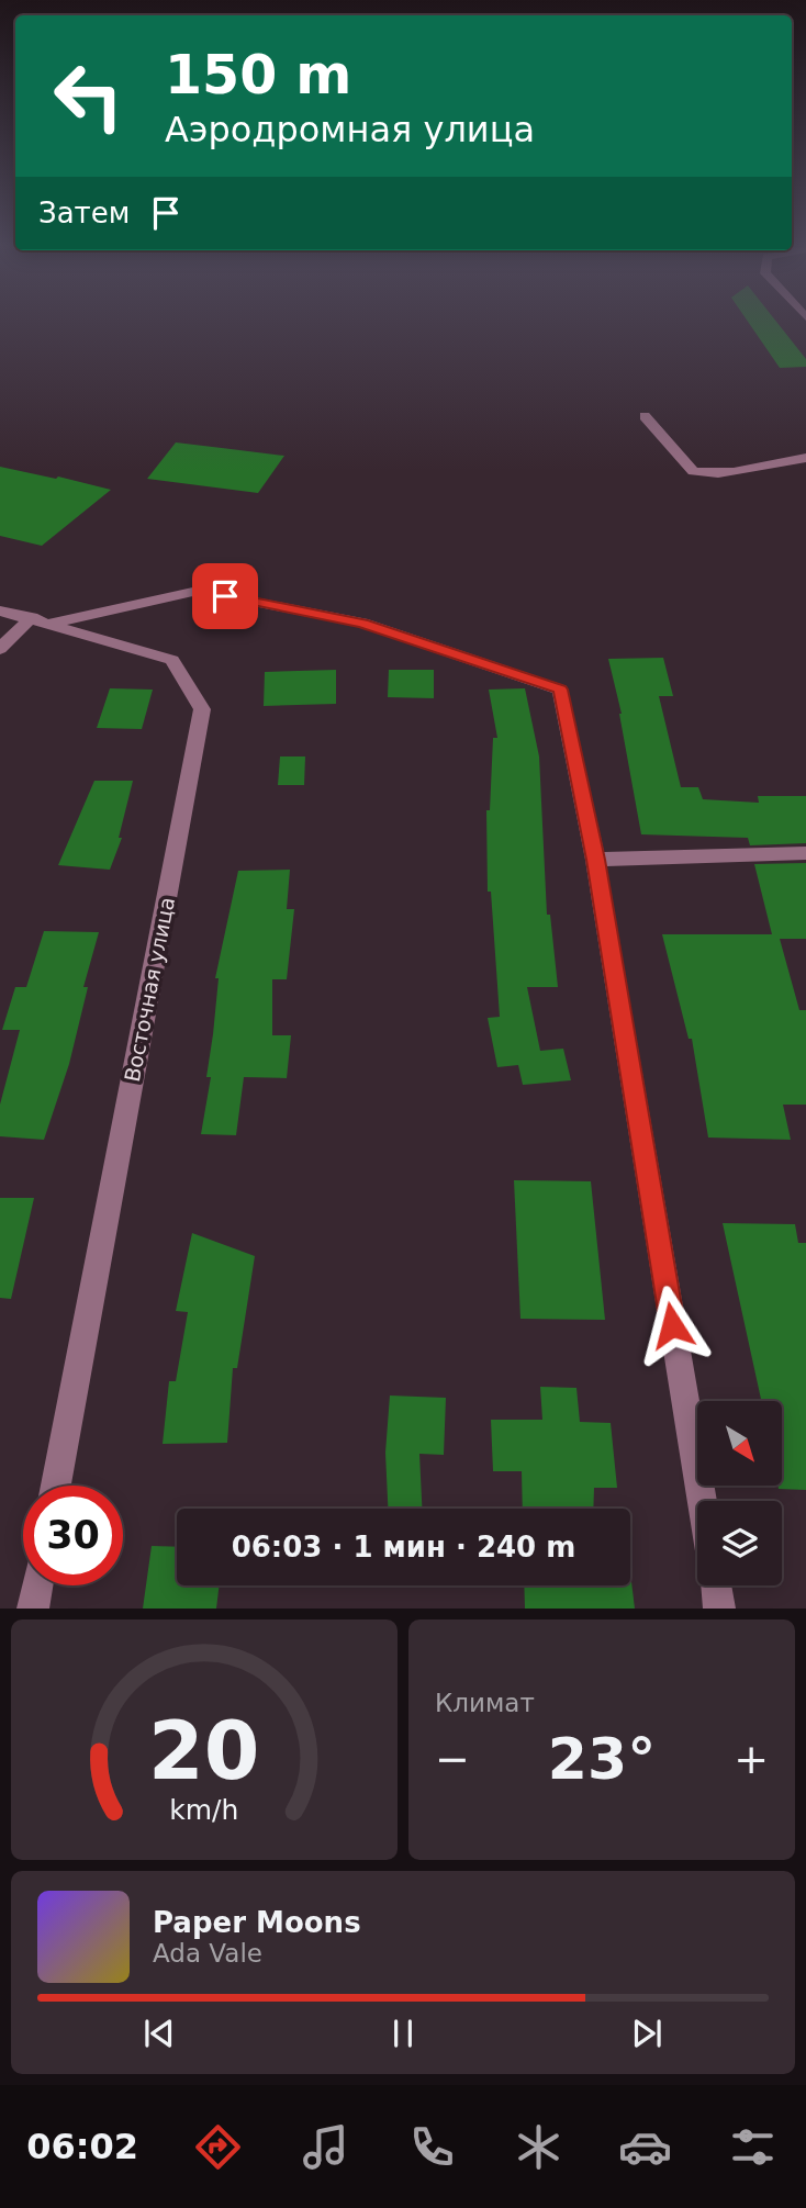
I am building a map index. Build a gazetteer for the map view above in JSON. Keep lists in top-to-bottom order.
{
  "streets": {
    "street": ["Восточная улица"]
  },
  "north": "bottom right",
  "page": {
    "turn": ["150 m", "Аэродромная улица"],
    "then": "Затем",
    "limit": "30",
    "trip": "06:03 · 1 мин · 240 m",
    "tile": "Климат",
    "heat": ["−", "23°", "+"],
    "song": ["Paper Moons", "Ada Vale"],
    "tabs": "06:02",
    "gauge": ["20", "km/h"]
  }
}
